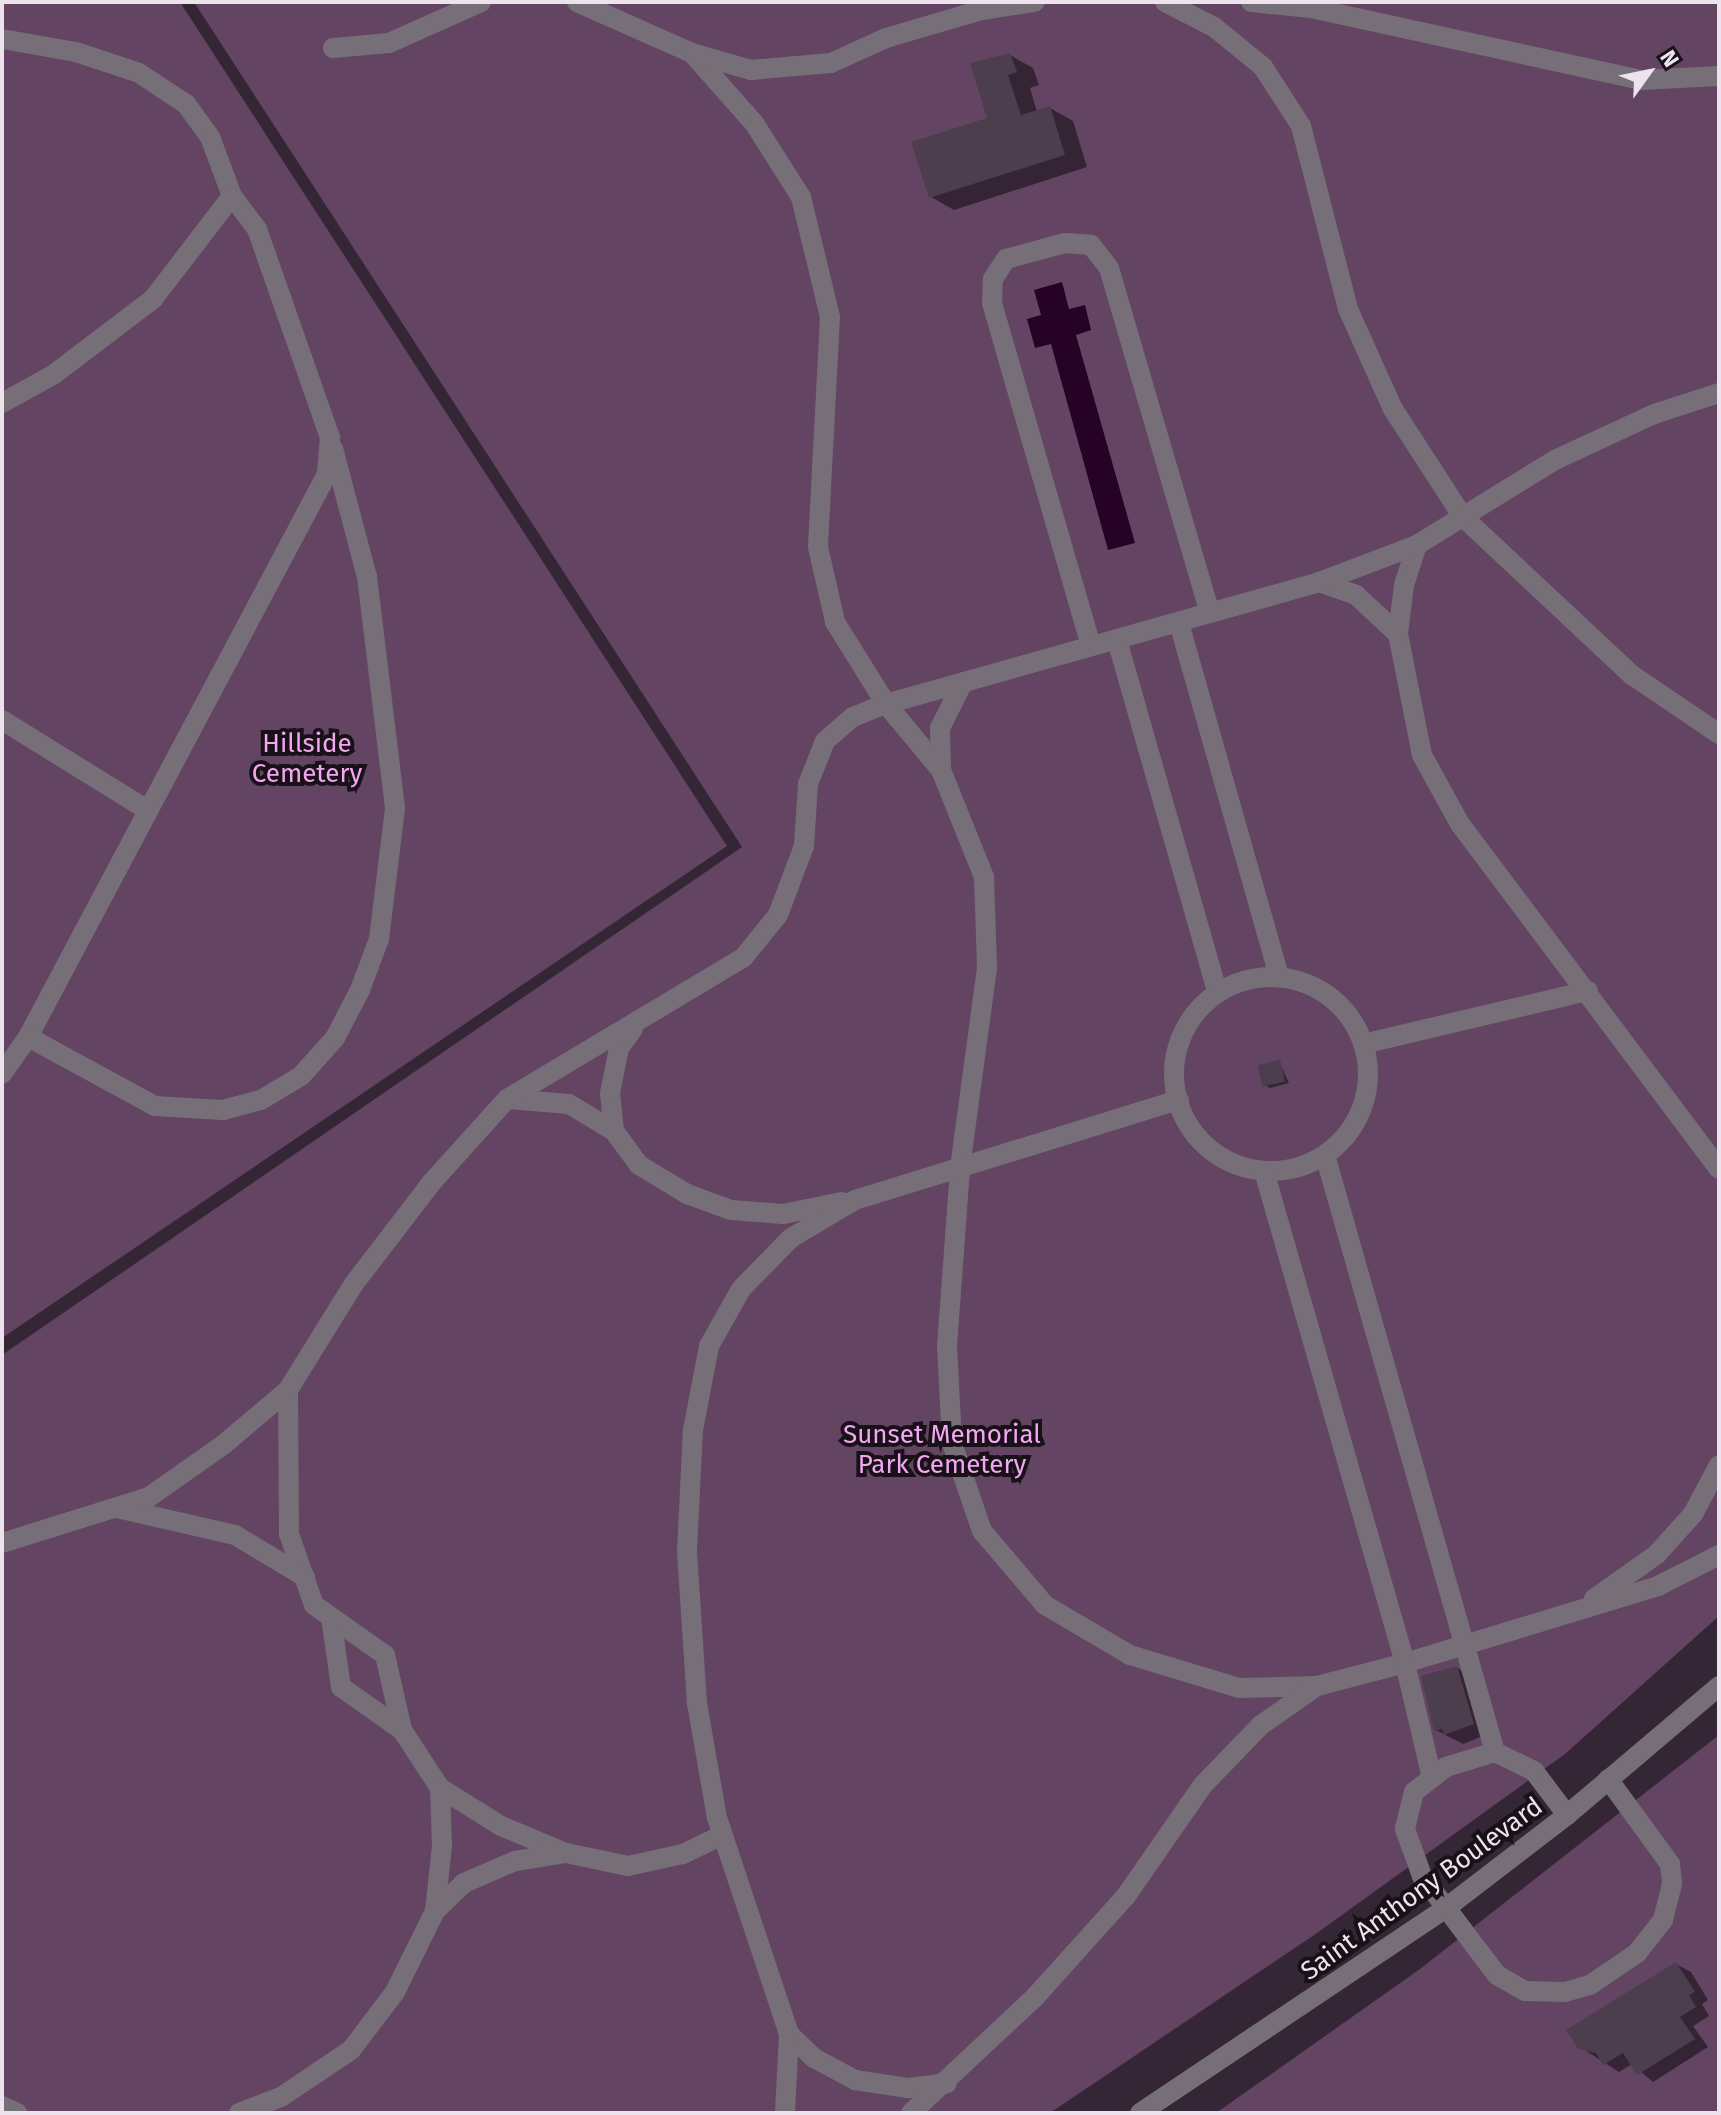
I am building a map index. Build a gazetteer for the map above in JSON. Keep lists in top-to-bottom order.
{
  "streets": {
    "street": ["Saint Anthony Boulevard"]
  },
  "parks": ["Hillside Cemetery", "Sunset Memorial Park Cemetery"],
  "north": "top right"
}
